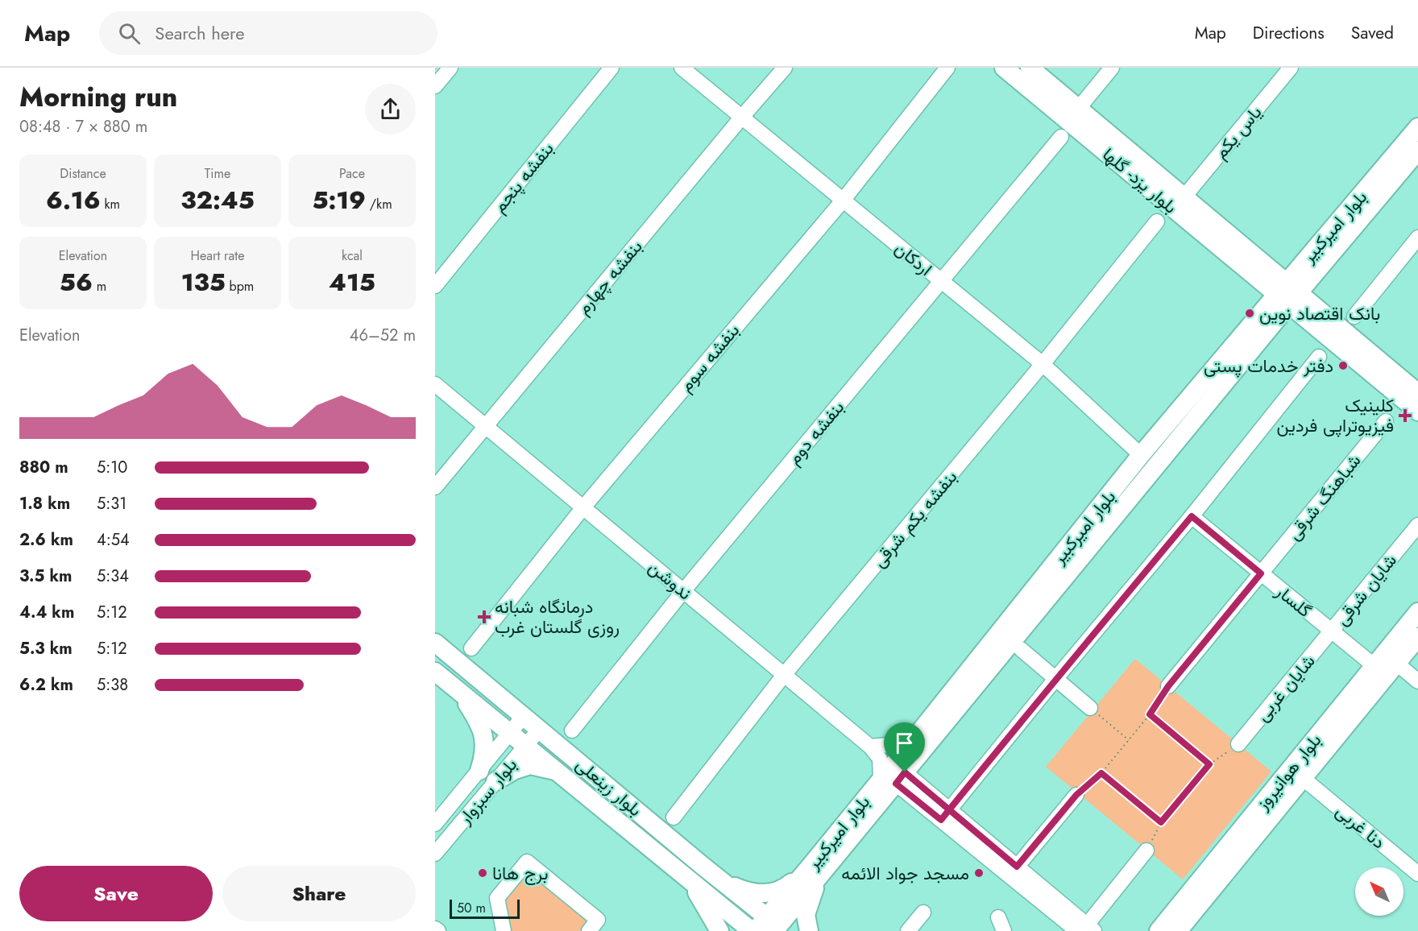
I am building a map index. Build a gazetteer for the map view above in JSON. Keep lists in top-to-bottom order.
{
  "streets": {
    "main road": [
      "بلوار یزد- گلها",
      "بلوار امیرکبیر",
      "بلوار هوانیروز",
      "بلوار زینعلی"
    ],
    "street": [
      "یاس یکم",
      "بنفشه پنجم",
      "اردکان",
      "بنفشه چهارم",
      "بنفشه سوم",
      "بنفشه دوم",
      "شباهنگ شرقی",
      "بنفشه یکم شرقی",
      "ندوشن",
      "شایان شرقی",
      "گلسار",
      "شایان غربی",
      "بلوار سبزوار",
      "دنا غربی"
    ]
  },
  "crossings": [
    ["یاس یکم", "بلوار یزد- گلها"],
    ["بلوار یزد- گلها", "بلوار امیرکبیر"],
    ["بلوار امیرکبیر", "اردکان"],
    ["بلوار امیرکبیر", "بلوار زینعلی"],
    ["اردکان", "بنفشه چهارم"],
    ["اردکان", "بنفشه سوم"],
    ["اردکان", "بنفشه دوم"],
    ["اردکان", "بنفشه یکم شرقی"],
    ["بنفشه چهارم", "ندوشن"],
    ["بنفشه سوم", "ندوشن"],
    ["بنفشه دوم", "ندوشن"],
    ["شباهنگ شرقی", "گلسار"],
    ["بنفشه یکم شرقی", "ندوشن"],
    ["شایان شرقی", "گلسار"],
    ["شایان شرقی", "شایان غربی"],
    ["گلسار", "شایان غربی"],
    ["گلسار", "بلوار هوانیروز"],
    ["بلوار هوانیروز", "دنا غربی"],
    ["بلوار زینعلی", "بلوار سبزوار"]
  ],
  "places": {
    "other": [
      "بانک اقتصاد نوین",
      "دفتر خدمات پستی",
      "برج هانا",
      "مسجد جواد الائمه"
    ],
    "health": ["کلینیک فیزیوتراپی فردین", "درمانگاه شبانه روزی گلستان غرب"]
  },
  "scale_bar": "50 m",
  "north": "top left",
  "page": {
    "header": "Map",
    "search": "Search here",
    "nav": ["Map", "Directions", "Saved"],
    "heading": ["Morning run", "08:48 · 7 × 880 m"],
    "stats": [
      ["Distance", "6.16 km"],
      ["Time", "32:45"],
      ["Pace", "5:19 /km"],
      ["Elevation", "56 m"],
      ["Heart rate", "135 bpm"],
      ["kcal", "415"]
    ],
    "chart": ["Elevation", "46–52 m"],
    "list": [
      {
        "name": "880 m",
        "note": "5:10"
      },
      {
        "name": "1.8 km",
        "note": "5:31"
      },
      {
        "name": "2.6 km",
        "note": "4:54"
      },
      {
        "name": "3.5 km",
        "note": "5:34"
      },
      {
        "name": "4.4 km",
        "note": "5:12"
      },
      {
        "name": "5.3 km",
        "note": "5:12"
      },
      {
        "name": "6.2 km",
        "note": "5:38"
      }
    ],
    "buttons": ["Save", "Share"],
    "scale": "50 m"
  }
}
